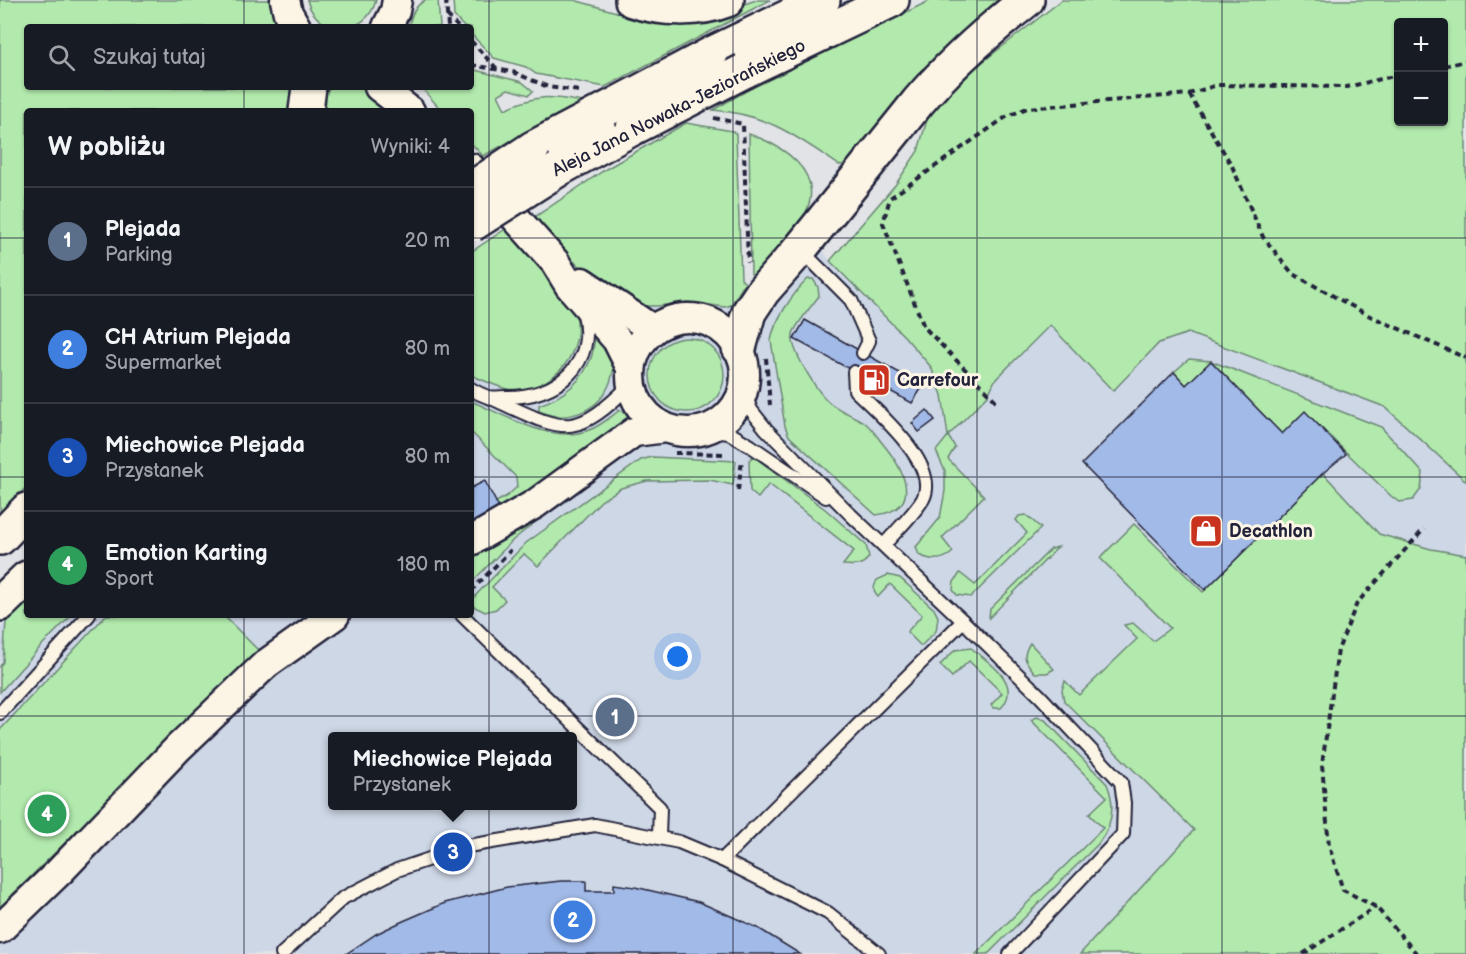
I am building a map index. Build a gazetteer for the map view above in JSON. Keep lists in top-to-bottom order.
{
  "streets": {
    "main road": ["Aleja Jana Nowaka-Jeziorańskiego"]
  },
  "places": {
    "fuel station": ["Carrefour"],
    "shop": ["Decathlon"]
  },
  "page": {
    "map_buttons": ["+", "−"],
    "search": "Szukaj tutaj",
    "heading": ["W pobliżu", "Wyniki: 4"],
    "list": [
      {
        "mark": "1",
        "name": "Plejada",
        "note": "Parking",
        "value": "20 m"
      },
      {
        "mark": "2",
        "name": "CH Atrium Plejada",
        "note": "Supermarket",
        "value": "80 m"
      },
      {
        "mark": "3",
        "name": "Miechowice Plejada",
        "note": "Przystanek",
        "value": "80 m"
      },
      {
        "mark": "4",
        "name": "Emotion Karting",
        "note": "Sport",
        "value": "180 m"
      }
    ],
    "pins": [
      "1",
      "4",
      "3",
      "2"
    ],
    "popup": ["Miechowice Plejada", "Przystanek"]
  }
}
